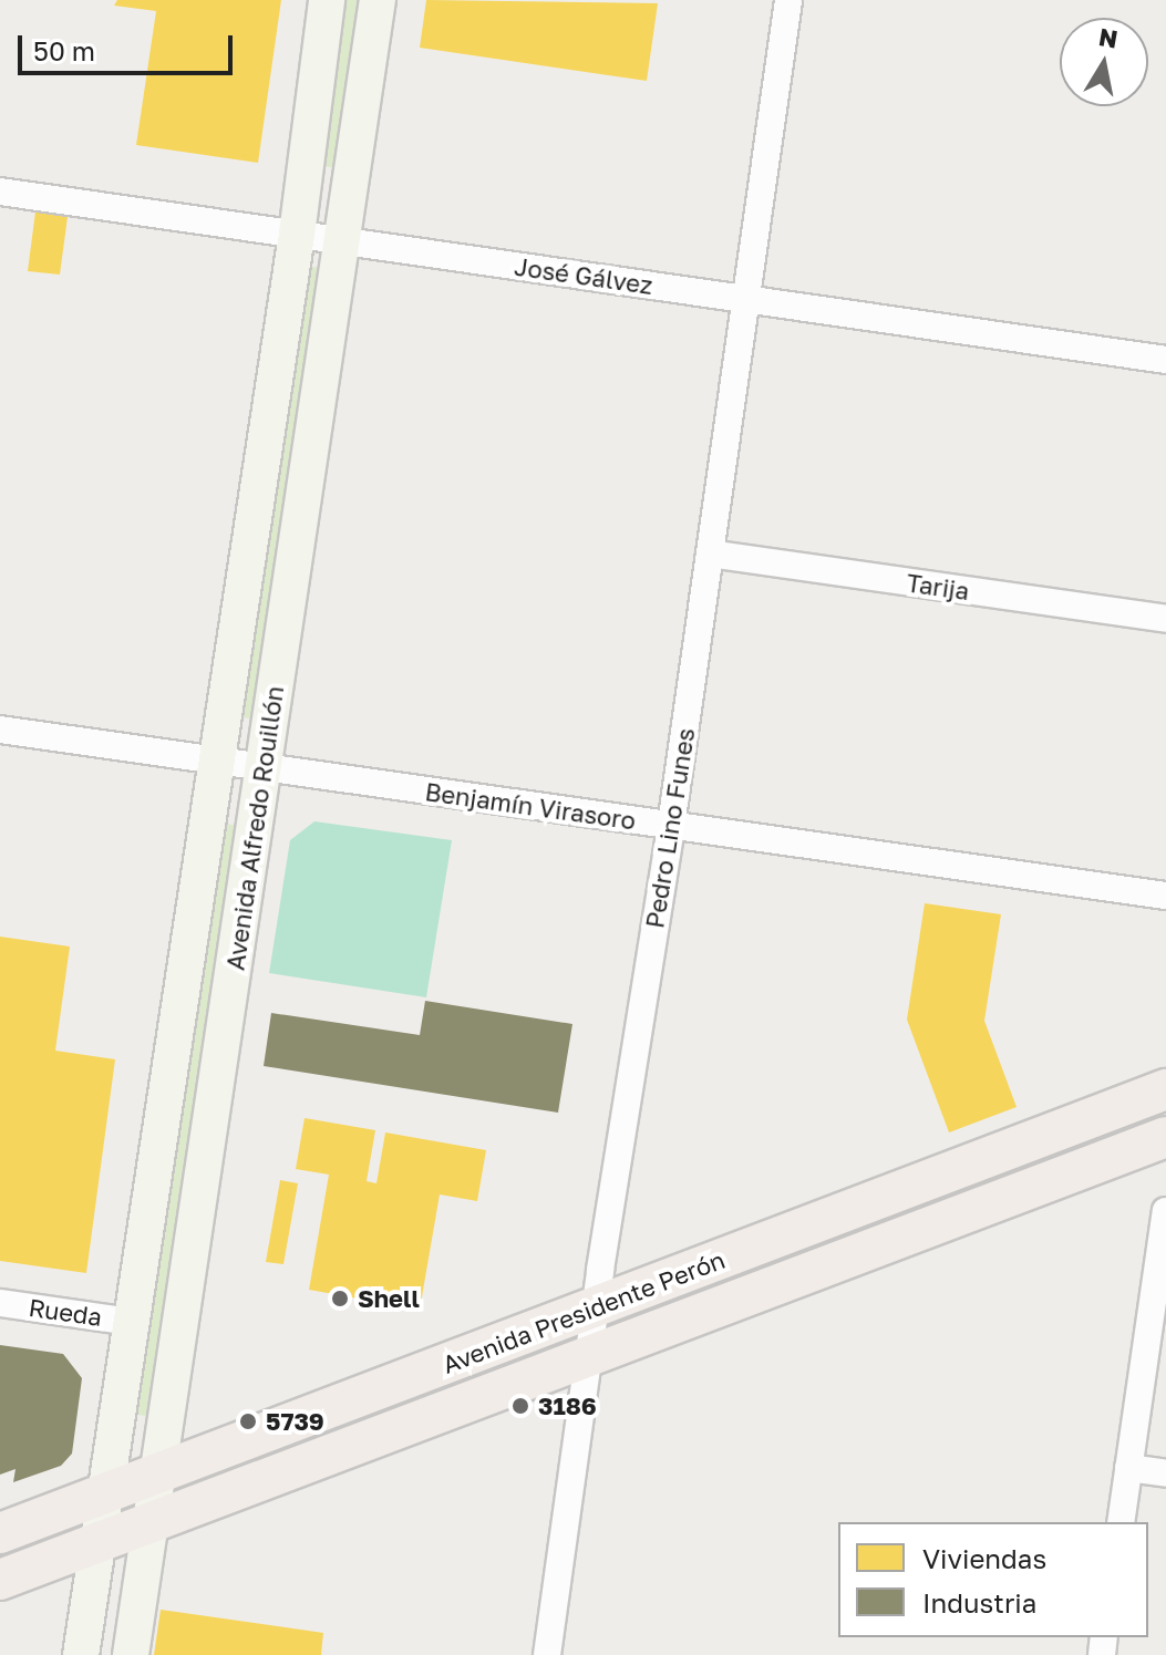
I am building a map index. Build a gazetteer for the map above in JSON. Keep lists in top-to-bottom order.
{
  "streets": {
    "main road": ["Avenida Presidente Perón"],
    "street": [
      "José Gálvez",
      "Tarija",
      "Benjamín Virasoro",
      "Avenida Alfredo Rouillón",
      "Pedro Lino Funes",
      "Rueda"
    ]
  },
  "crossings": [
    ["José Gálvez", "Avenida Alfredo Rouillón"],
    ["José Gálvez", "Pedro Lino Funes"],
    ["Tarija", "Pedro Lino Funes"],
    ["Benjamín Virasoro", "Avenida Alfredo Rouillón"],
    ["Benjamín Virasoro", "Pedro Lino Funes"],
    ["Avenida Alfredo Rouillón", "Rueda"],
    ["Avenida Alfredo Rouillón", "Avenida Presidente Perón"],
    ["Pedro Lino Funes", "Avenida Presidente Perón"]
  ],
  "places": ["Shell", "3186", "5739"],
  "legend": ["Viviendas", "Industria"],
  "scale_bar": "50 m",
  "north": "top"
}
